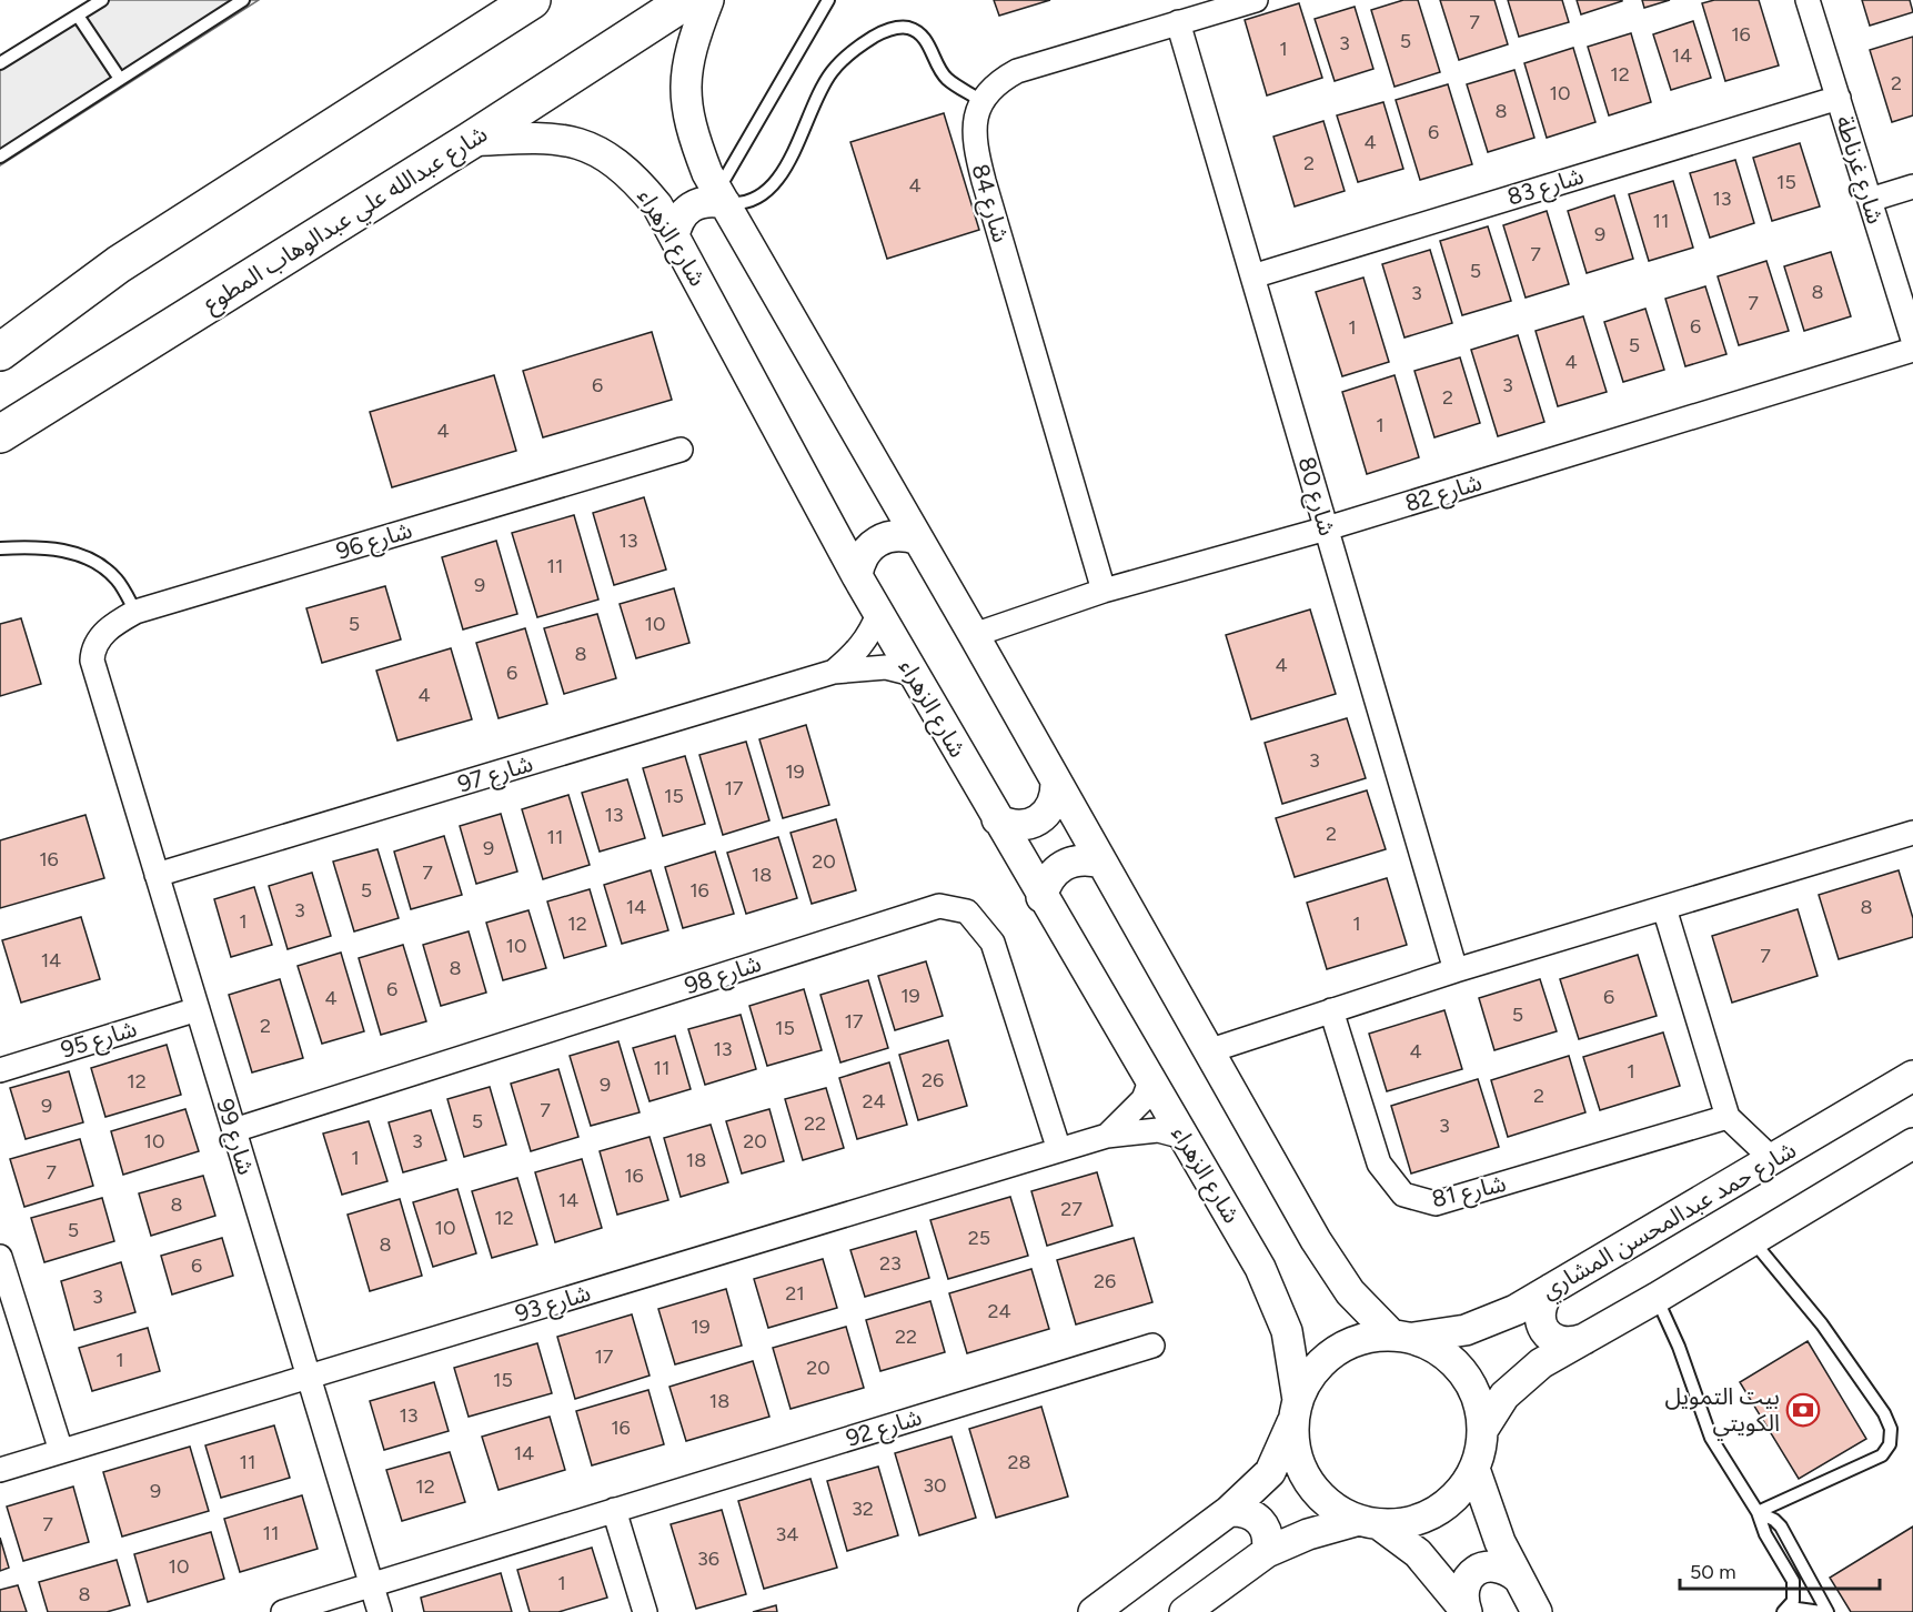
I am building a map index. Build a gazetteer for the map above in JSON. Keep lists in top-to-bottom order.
{
  "streets": {
    "main road": ["شارع عبدالله علي عبدالوهاب المطوع"],
    "street": [
      "شارع غرناطة",
      "شارع 83",
      "شارع 84",
      "شارع الزهراء",
      "شارع 82",
      "شارع 80",
      "شارع 96",
      "شارع 97",
      "شارع 98",
      "شارع 95",
      "شارع 99",
      "شارع 81",
      "شارع حمد عبدالمحسن المشاري",
      "شارع 93",
      "شارع 92"
    ]
  },
  "crossings": [
    ["شارع غرناطة", "شارع 83"],
    ["شارع 83", "شارع 80"],
    ["شارع 84", "شارع 82"],
    ["شارع عبدالله علي عبدالوهاب المطوع", "شارع الزهراء"],
    ["شارع الزهراء", "شارع 97"],
    ["شارع الزهراء", "شارع حمد عبدالمحسن المشاري"],
    ["شارع الزهراء", "شارع 93"],
    ["شارع 82", "شارع 80"],
    ["شارع 96", "شارع 99"],
    ["شارع 97", "شارع 99"],
    ["شارع 98", "شارع 99"],
    ["شارع 98", "شارع 93"],
    ["شارع 95", "شارع 99"],
    ["شارع 99", "شارع 93"],
    ["شارع 99", "شارع 92"]
  ],
  "places": {
    "bank": ["بيت التمويل الكويتي"]
  },
  "house_numbers": [
    "7",
    "16",
    "5",
    "3",
    "1",
    "14",
    "12",
    "2",
    "10",
    "8",
    "6",
    "4",
    "2",
    "15",
    "4",
    "13",
    "11",
    "9",
    "7",
    "5",
    "8",
    "3",
    "7",
    "6",
    "1",
    "5",
    "4",
    "6",
    "3",
    "2",
    "1",
    "4",
    "13",
    "11",
    "9",
    "5",
    "10",
    "8",
    "4",
    "6",
    "4",
    "3",
    "19",
    "17",
    "15",
    "13",
    "2",
    "11",
    "9",
    "16",
    "20",
    "7",
    "18",
    "5",
    "16",
    "14",
    "8",
    "3",
    "1",
    "12",
    "1",
    "10",
    "7",
    "14",
    "8",
    "6",
    "19",
    "6",
    "4",
    "5",
    "17",
    "2",
    "15",
    "13",
    "4",
    "11",
    "1",
    "26",
    "12",
    "9",
    "2",
    "24",
    "9",
    "7",
    "5",
    "22",
    "3",
    "10",
    "3",
    "20",
    "1",
    "18",
    "7",
    "16",
    "14",
    "8",
    "27",
    "12",
    "10",
    "5",
    "25",
    "8",
    "23",
    "6",
    "26",
    "21",
    "3",
    "24",
    "19",
    "22",
    "17",
    "1",
    "20",
    "15",
    "18",
    "13",
    "16",
    "14",
    "11",
    "28",
    "30",
    "12",
    "9",
    "32",
    "7",
    "11",
    "34",
    "36",
    "10",
    "1",
    "8"
  ],
  "scale_bar": "50 m"
}
